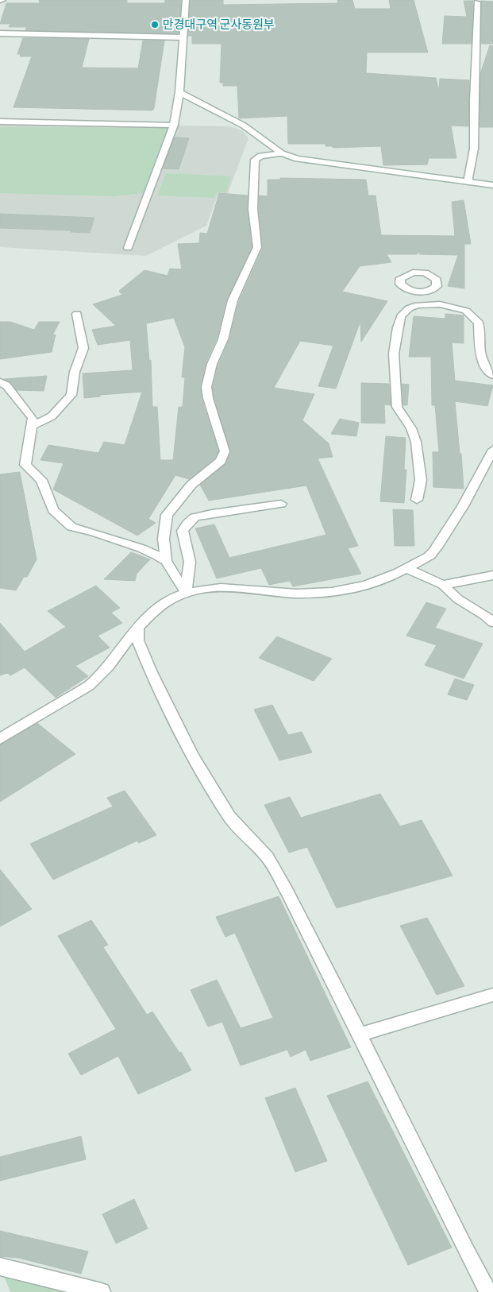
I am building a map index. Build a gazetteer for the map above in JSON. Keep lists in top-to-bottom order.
{
  "places": ["만경대구역 군사동원부"]
}
